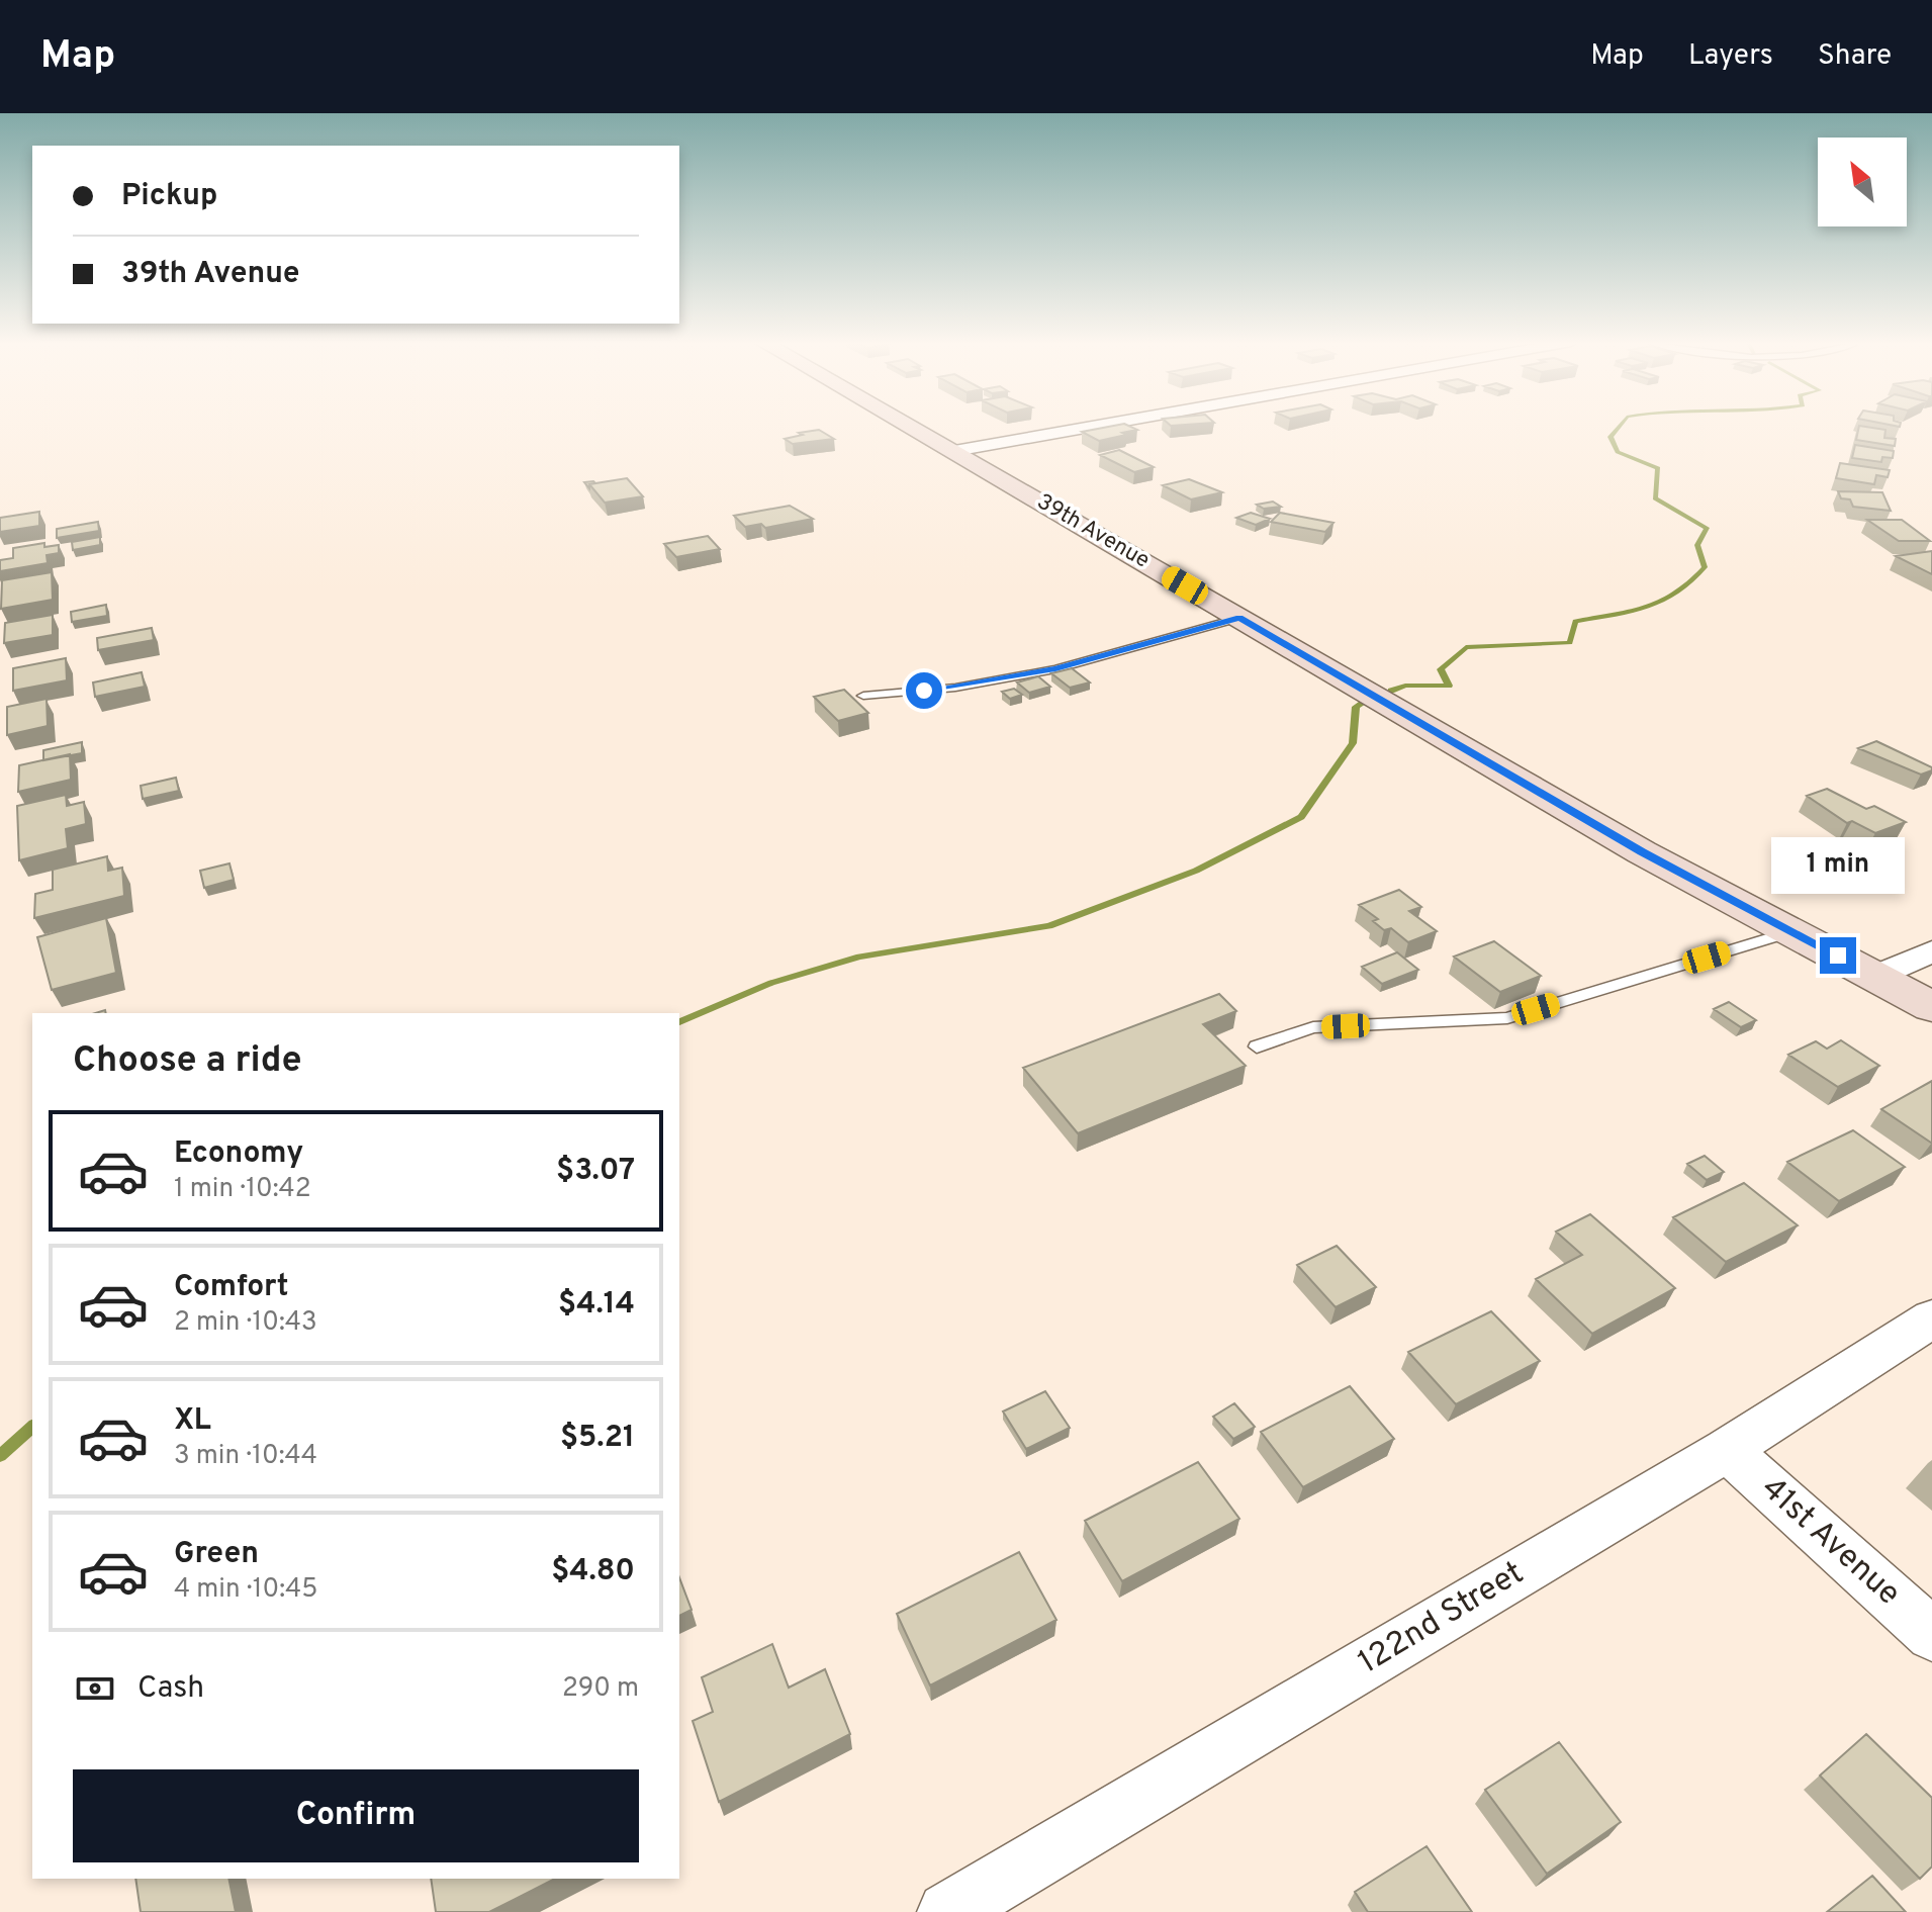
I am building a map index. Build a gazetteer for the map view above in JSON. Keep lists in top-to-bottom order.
{
  "streets": {
    "main road": ["39th Avenue"],
    "street": ["41st Avenue", "122nd Street"]
  },
  "crossings": [
    ["41st Avenue", "122nd Street"]
  ],
  "north": "top left",
  "page": {
    "header": "Map",
    "nav": ["Map", "Layers", "Share"],
    "banner": ["Pickup", "39th Avenue"],
    "bubble": "1 min",
    "heading": "Choose a ride",
    "list": [
      {
        "name": "Economy",
        "note": "1 min · 10:42",
        "value": "$3.07"
      },
      {
        "name": "Comfort",
        "note": "2 min · 10:43",
        "value": "$4.14"
      },
      {
        "name": "XL",
        "note": "3 min · 10:44",
        "value": "$5.21"
      },
      {
        "name": "Green",
        "note": "4 min · 10:45",
        "value": "$4.80"
      }
    ],
    "pay": ["Cash", "290 m"],
    "buttons": "Confirm"
  }
}
